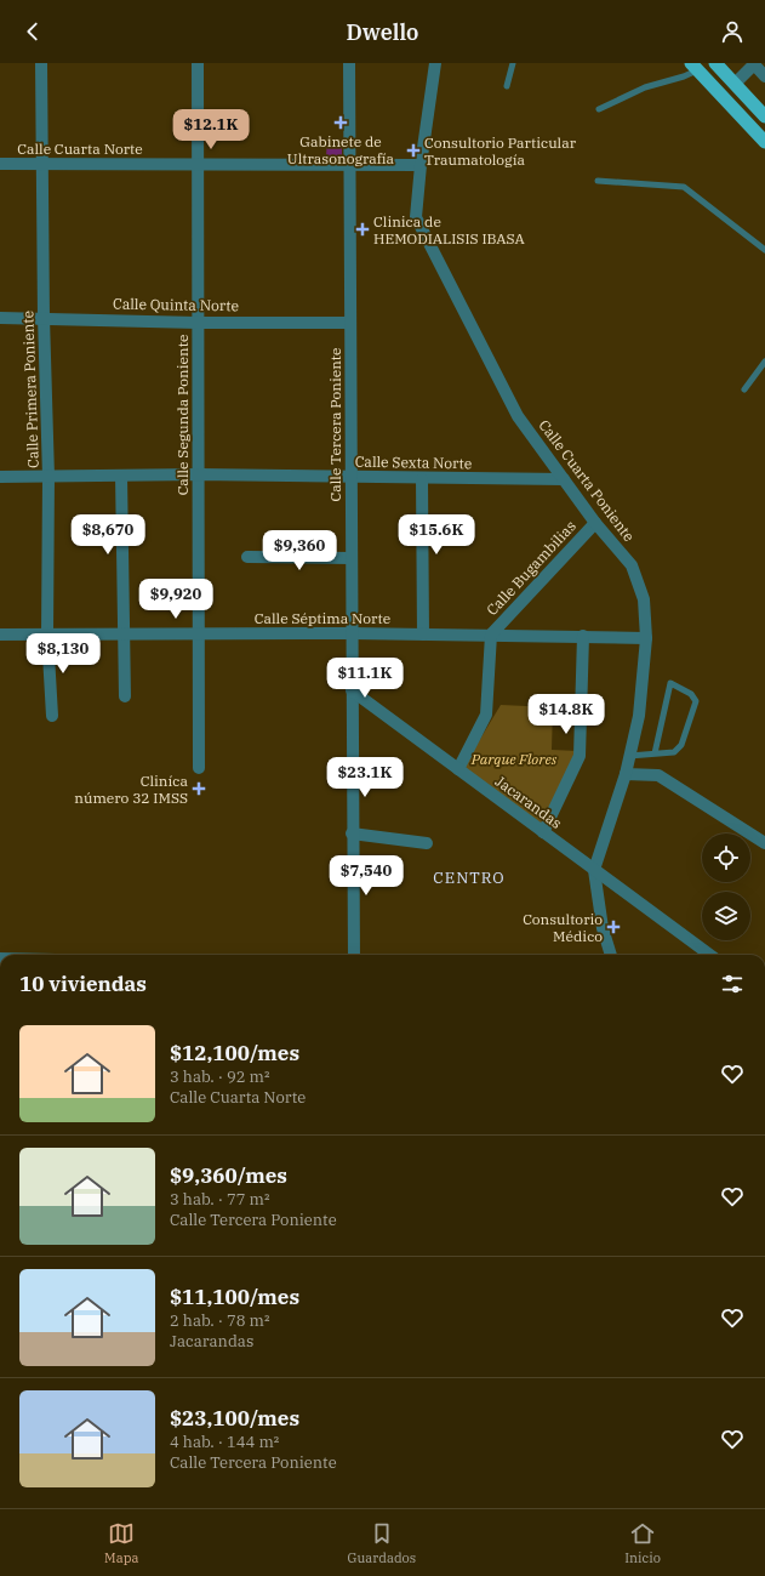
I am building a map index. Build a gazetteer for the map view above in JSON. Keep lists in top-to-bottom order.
{
  "streets": {
    "street": [
      "Calle Cuarta Norte",
      "Calle Quinta Norte",
      "Calle Primera Poniente",
      "Calle Segunda Poniente",
      "Calle Tercera Poniente",
      "Calle Sexta Norte",
      "Calle Cuarta Poniente",
      "Calle Bugambilias",
      "Calle Séptima Norte",
      "Jacarandas"
    ]
  },
  "crossings": [
    ["Calle Cuarta Norte", "Calle Primera Poniente"],
    ["Calle Cuarta Norte", "Calle Segunda Poniente"],
    ["Calle Cuarta Norte", "Calle Tercera Poniente"],
    ["Calle Cuarta Norte", "Calle Cuarta Poniente"],
    ["Calle Quinta Norte", "Calle Primera Poniente"],
    ["Calle Quinta Norte", "Calle Segunda Poniente"],
    ["Calle Quinta Norte", "Calle Tercera Poniente"],
    ["Calle Primera Poniente", "Calle Sexta Norte"],
    ["Calle Primera Poniente", "Calle Séptima Norte"],
    ["Calle Segunda Poniente", "Calle Sexta Norte"],
    ["Calle Segunda Poniente", "Calle Séptima Norte"],
    ["Calle Tercera Poniente", "Calle Sexta Norte"],
    ["Calle Tercera Poniente", "Calle Séptima Norte"],
    ["Calle Tercera Poniente", "Jacarandas"],
    ["Calle Sexta Norte", "Calle Cuarta Poniente"],
    ["Calle Cuarta Poniente", "Calle Bugambilias"],
    ["Calle Cuarta Poniente", "Calle Séptima Norte"],
    ["Calle Cuarta Poniente", "Jacarandas"],
    ["Calle Bugambilias", "Calle Séptima Norte"]
  ],
  "districts": ["CENTRO"],
  "parks": ["Parque Flores"],
  "places": {
    "health": [
      "Gabinete de Ultrasonografía",
      "Consultorio Particular Traumatología",
      "Clinica de HEMODIALISIS IBASA",
      "Cliníca número 32 IMSS",
      "Consultorio Médico"
    ]
  },
  "page": {
    "header": "Dwello",
    "price": [
      "$12.1K",
      "$8,670",
      "$15.6K",
      "$9,360",
      "$9,920",
      "$8,130",
      "$11.1K",
      "$14.8K",
      "$23.1K",
      "$7,540"
    ],
    "heading": "10 viviendas",
    "list": [
      {
        "name": "$12,100/mes",
        "note": "3 hab. · 92 m² · Calle Cuarta Norte"
      },
      {
        "name": "$9,360/mes",
        "note": "3 hab. · 77 m² · Calle Tercera Poniente"
      },
      {
        "name": "$11,100/mes",
        "note": "2 hab. · 78 m² · Jacarandas"
      },
      {
        "name": "$23,100/mes",
        "note": "4 hab. · 144 m² · Calle Tercera Poniente"
      }
    ],
    "tabs": ["Mapa", "Guardados", "Inicio"]
  }
}
